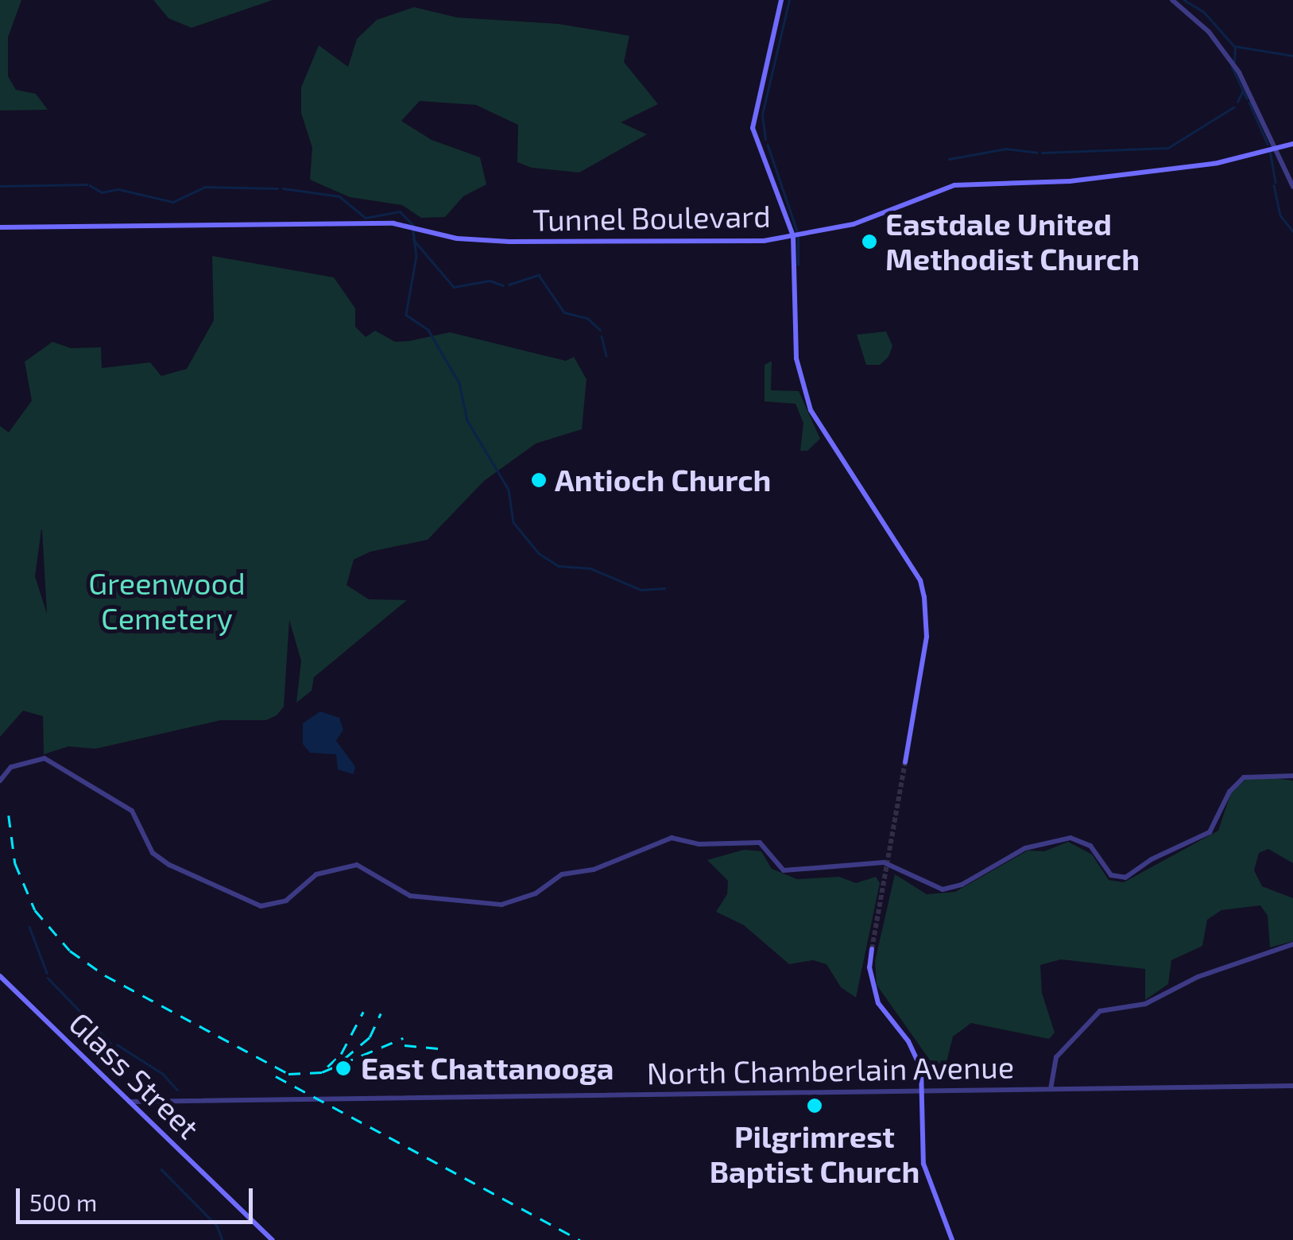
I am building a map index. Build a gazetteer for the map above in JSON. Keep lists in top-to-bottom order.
{
  "streets": {
    "main road": ["Tunnel Boulevard", "Glass Street"],
    "street": ["North Chamberlain Avenue"]
  },
  "crossings": [
    ["North Chamberlain Avenue", "Glass Street"]
  ],
  "parks": ["Greenwood Cemetery"],
  "places": [
    "Eastdale United Methodist Church",
    "Antioch Church",
    "East Chattanooga",
    "Pilgrimrest Baptist Church"
  ],
  "scale_bar": "500 m"
}
